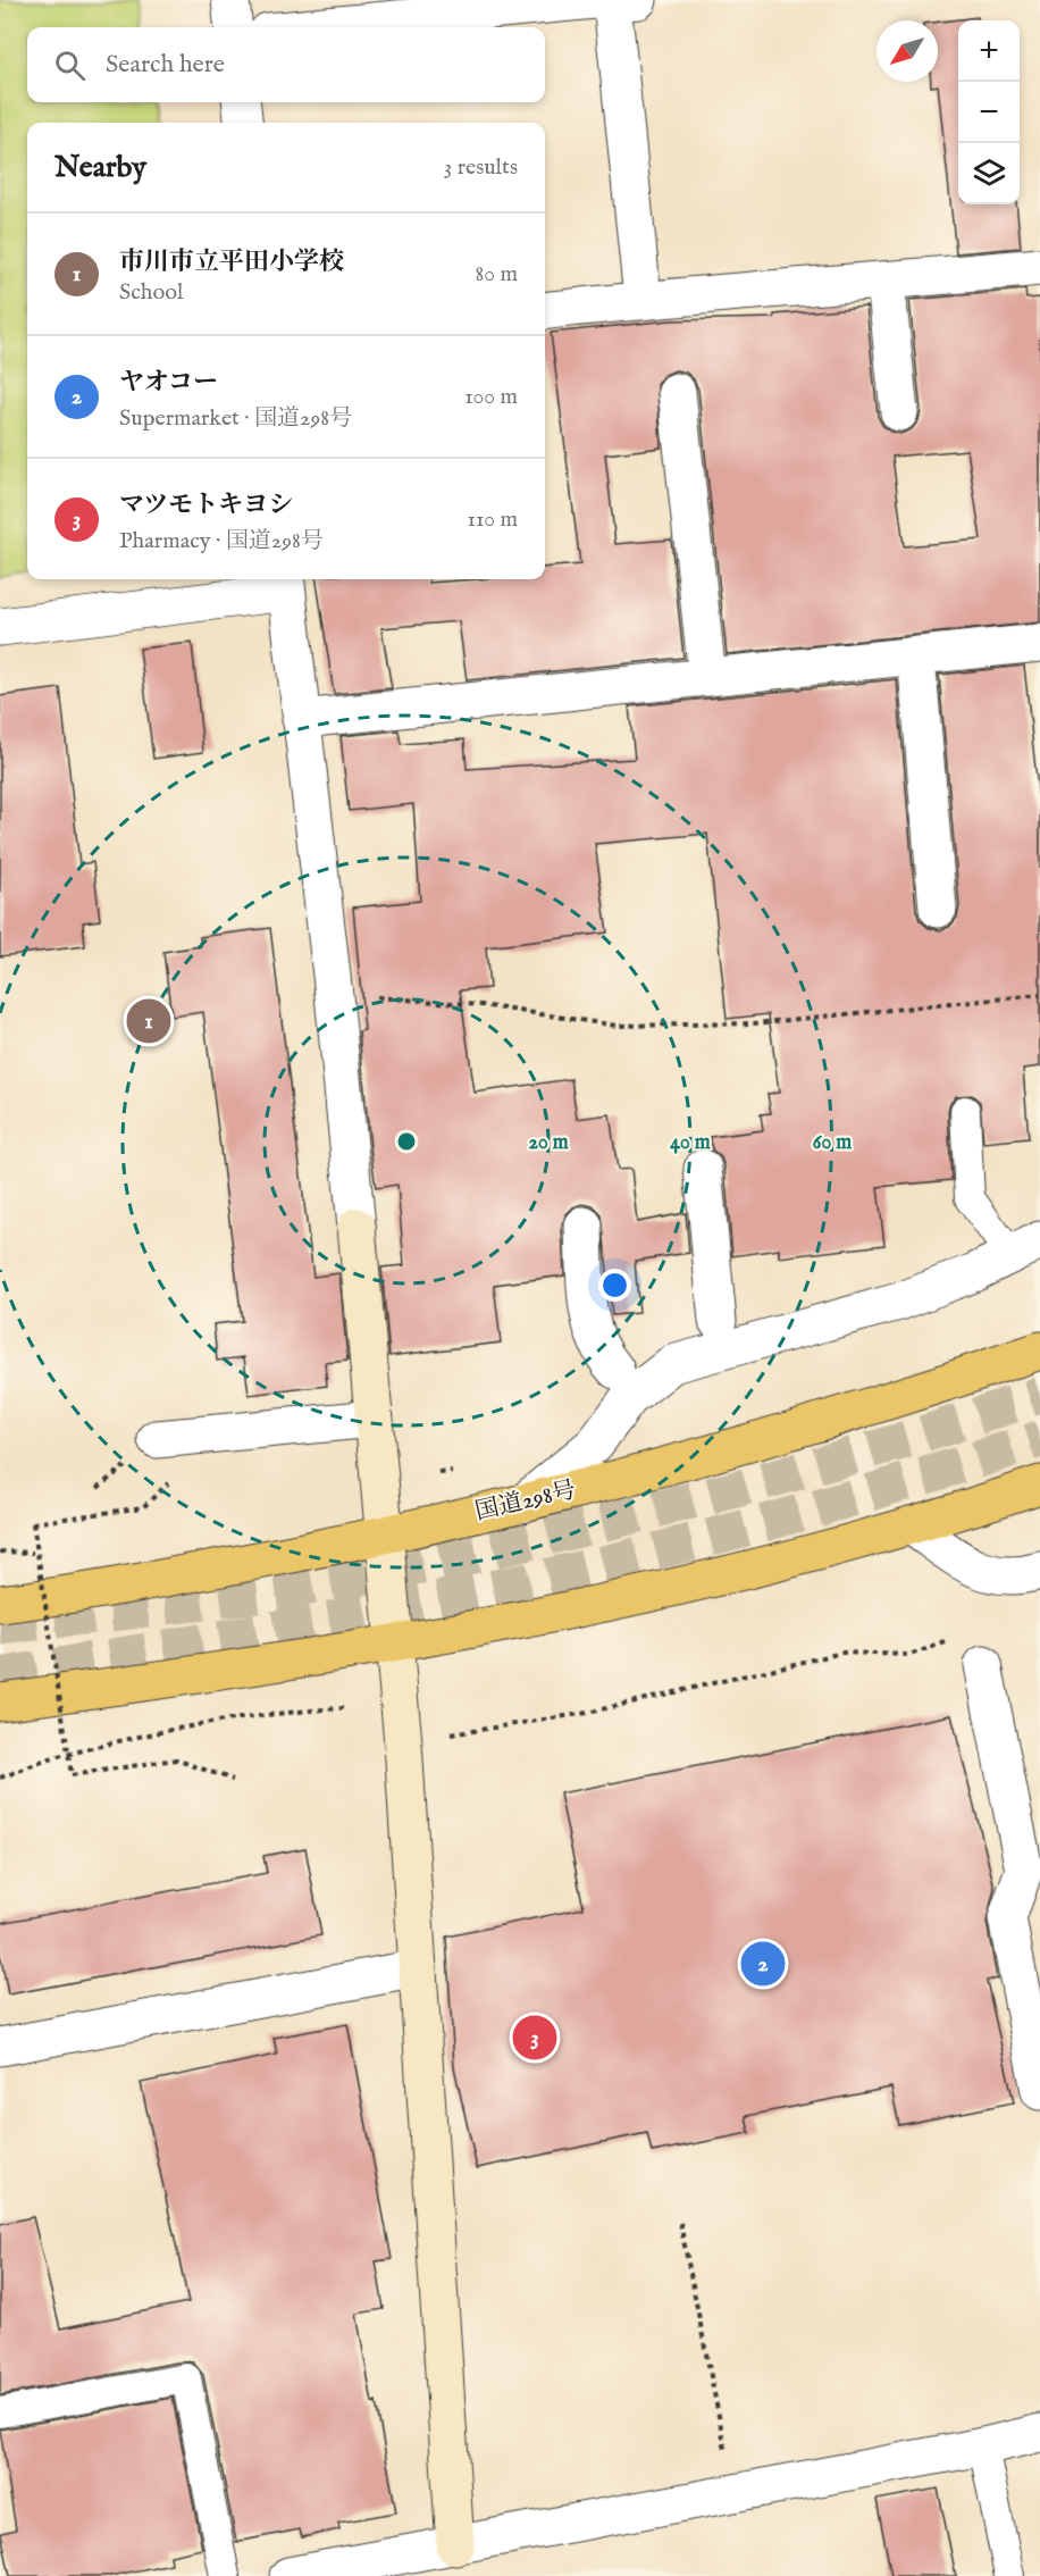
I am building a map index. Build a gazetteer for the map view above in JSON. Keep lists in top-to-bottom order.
{
  "streets": {
    "highway": ["国道298号"]
  },
  "north": "bottom left",
  "page": {
    "map_buttons": ["+", "−"],
    "search": "Search here",
    "heading": ["Nearby", "3 results"],
    "list": [
      {
        "mark": "1",
        "name": "市川市立平田小学校",
        "note": "School",
        "value": "80 m"
      },
      {
        "mark": "2",
        "name": "ヤオコー",
        "note": "Supermarket · 国道298号",
        "value": "100 m"
      },
      {
        "mark": "3",
        "name": "マツモトキヨシ",
        "note": "Pharmacy · 国道298号",
        "value": "110 m"
      }
    ],
    "pins": ["1", "2", "3"]
  },
  "rings": ["20 m", "40 m", "60 m"]
}
